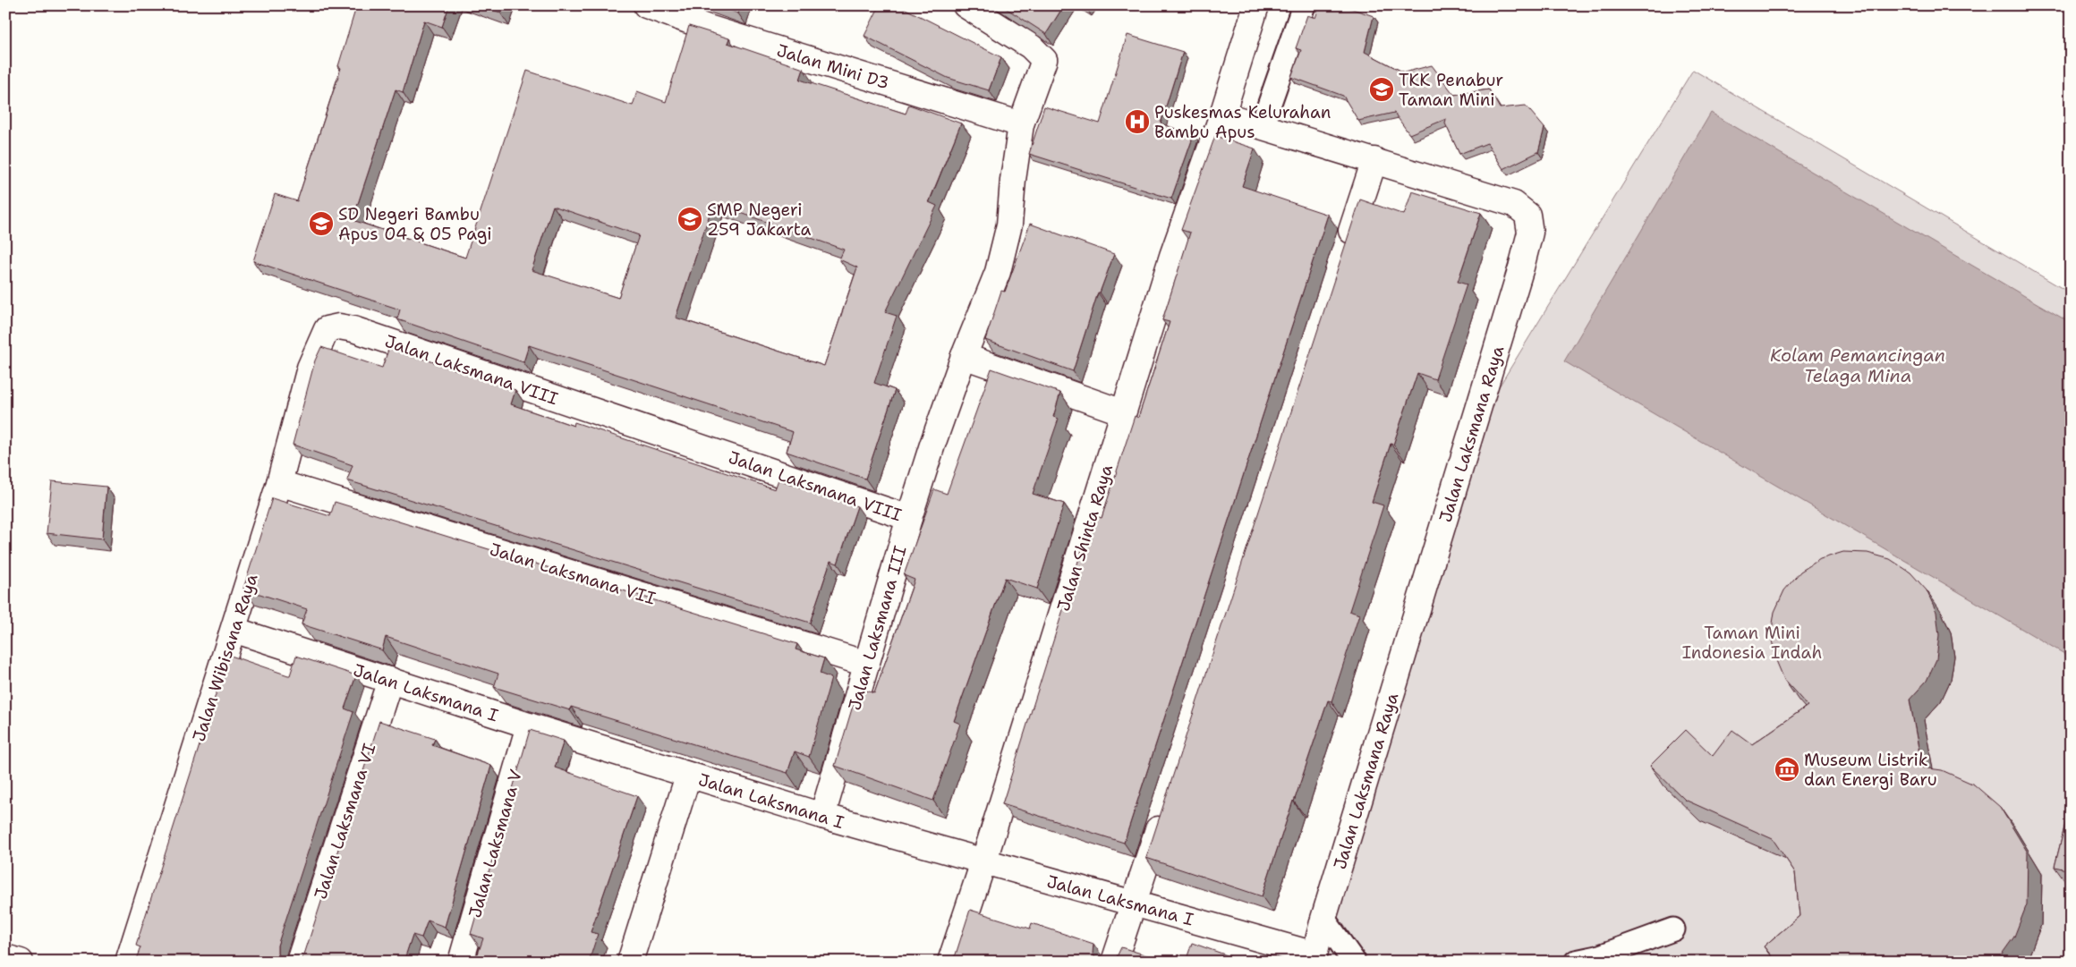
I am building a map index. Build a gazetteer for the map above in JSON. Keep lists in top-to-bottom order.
{
  "streets": {
    "street": [
      "Jalan Mini D3",
      "Jalan Laksmana VIII",
      "Jalan Laksmana Raya",
      "Jalan Shinta Raya",
      "Jalan Laksmana VII",
      "Jalan Laksmana III",
      "Jalan Wibisana Raya",
      "Jalan Laksmana I",
      "Jalan Laksmana VI",
      "Jalan Laksmana V"
    ]
  },
  "crossings": [
    ["Jalan Mini D3", "Jalan Laksmana VIII"],
    ["Jalan Laksmana VIII", "Jalan Laksmana III"],
    ["Jalan Laksmana VIII", "Jalan Wibisana Raya"],
    ["Jalan Laksmana Raya", "Jalan Shinta Raya"],
    ["Jalan Laksmana Raya", "Jalan Laksmana I"],
    ["Jalan Shinta Raya", "Jalan Laksmana I"],
    ["Jalan Laksmana VII", "Jalan Laksmana III"],
    ["Jalan Laksmana VII", "Jalan Wibisana Raya"],
    ["Jalan Laksmana III", "Jalan Laksmana I"],
    ["Jalan Wibisana Raya", "Jalan Laksmana I"],
    ["Jalan Laksmana I", "Jalan Laksmana VI"],
    ["Jalan Laksmana I", "Jalan Laksmana V"]
  ],
  "water": ["Kolam Pemancingan Telaga Mina"],
  "parks": ["Taman Mini Indonesia Indah"],
  "places": {
    "school or university": ["TKK Penabur Taman Mini", "SMP Negeri 259 Jakarta", "SD Negeri Bambu Apus 04 & 05 Pagi"],
    "hospital": ["Puskesmas Kelurahan Bambu Apus"],
    "museum": ["Museum Listrik dan Energi Baru"]
  }
}
